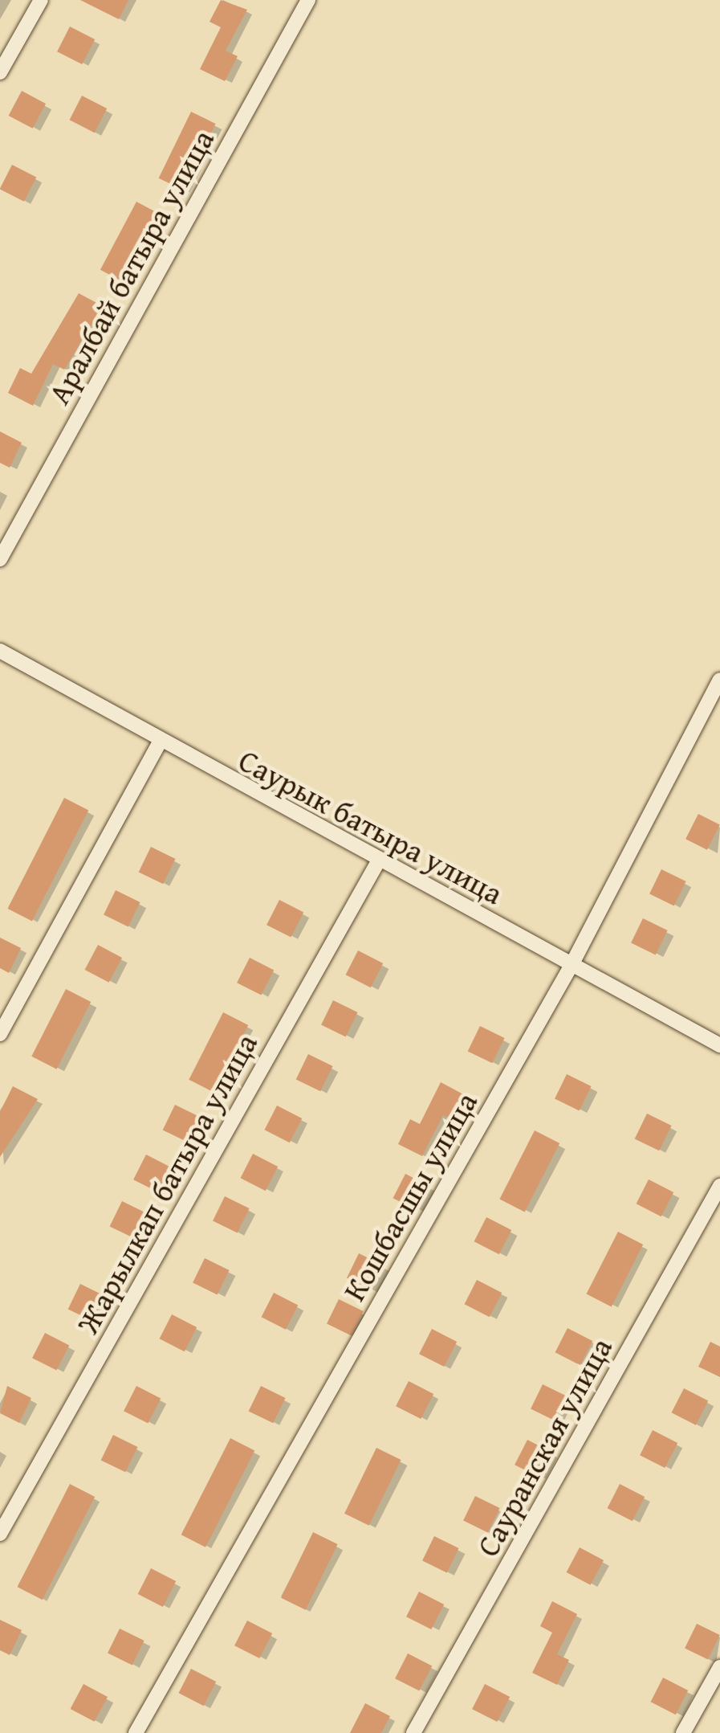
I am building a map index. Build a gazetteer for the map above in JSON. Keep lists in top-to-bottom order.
{
  "streets": {
    "street": [
      "Аралбай батыра улица",
      "Саурык батыра улица",
      "Жарылкап батыра улица",
      "Кошбасшы улица",
      "Сауранская улица"
    ]
  },
  "crossings": [
    ["Саурык батыра улица", "Жарылкап батыра улица"],
    ["Саурык батыра улица", "Кошбасшы улица"]
  ]
}
